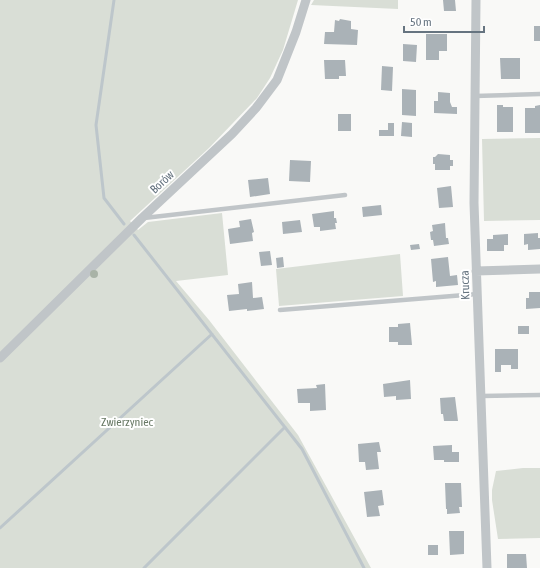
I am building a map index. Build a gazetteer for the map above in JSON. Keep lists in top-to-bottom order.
{
  "streets": {
    "street": ["Borów", "Krucza"]
  },
  "parks": ["Zwierzyniec"],
  "scale_bar": "50 m"
}
